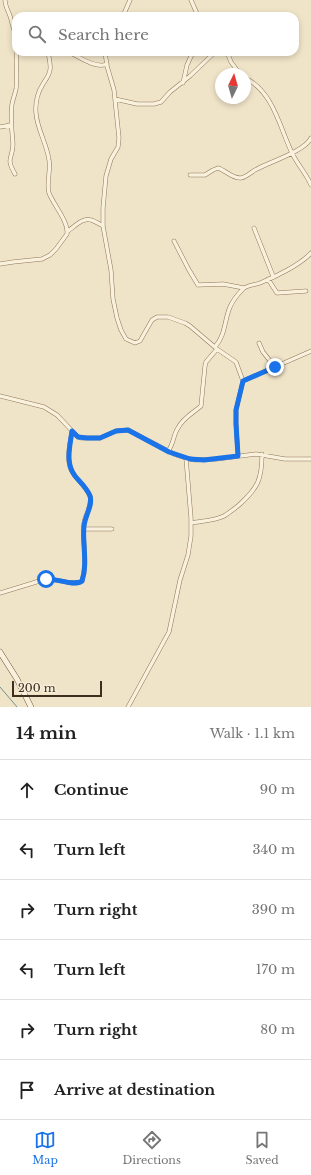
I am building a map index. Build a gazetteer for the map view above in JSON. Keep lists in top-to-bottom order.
{
  "scale_bar": "200 m",
  "north": "top",
  "page": {
    "search": "Search here",
    "scale": "200 m",
    "heading": ["14 min", "Walk · 1.1 km"],
    "list": [
      ["Continue", "90 m"],
      ["Turn left", "340 m"],
      ["Turn right", "390 m"],
      ["Turn left", "170 m"],
      ["Turn right", "80 m"],
      "Arrive at destination"
    ],
    "nav": ["Map", "Directions", "Saved"]
  }
}
